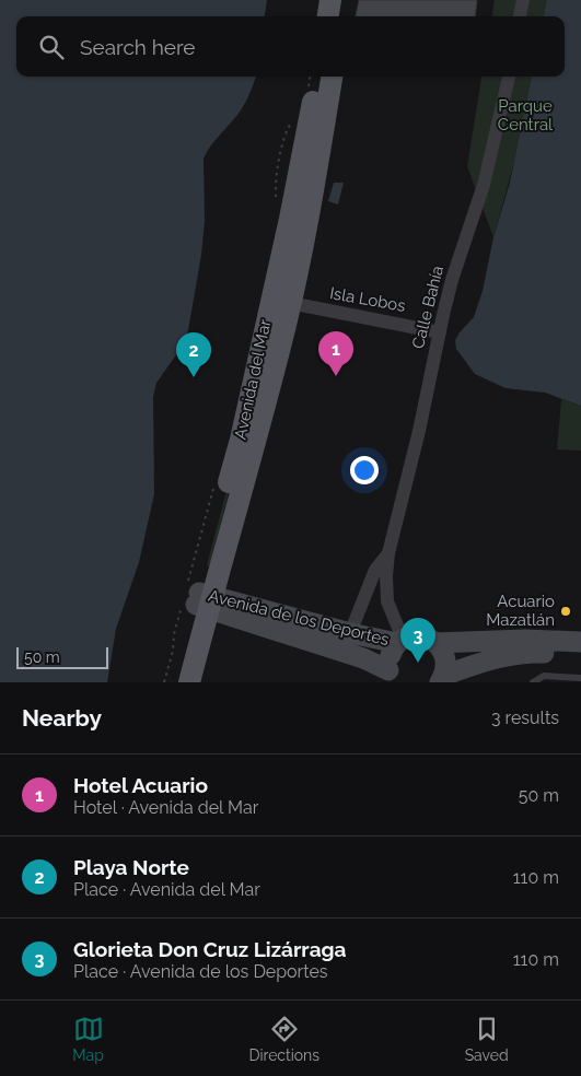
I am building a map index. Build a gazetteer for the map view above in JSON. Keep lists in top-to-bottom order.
{
  "streets": {
    "main road": ["Avenida del Mar", "Avenida de los Deportes"],
    "street": ["Isla Lobos", "Calle Bahía"]
  },
  "crossings": [
    ["Isla Lobos", "Calle Bahía"],
    ["Isla Lobos", "Avenida del Mar"],
    ["Calle Bahía", "Avenida de los Deportes"],
    ["Avenida del Mar", "Avenida de los Deportes"]
  ],
  "parks": ["Parque Central"],
  "places": ["Acuario Mazatlán"],
  "scale_bar": "50 m",
  "page": {
    "search": "Search here",
    "pins": ["1", "2", "3"],
    "scale": "50 m",
    "heading": ["Nearby", "3 results"],
    "list": [
      {
        "mark": "1",
        "name": "Hotel Acuario",
        "note": "Hotel · Avenida del Mar",
        "value": "50 m"
      },
      {
        "mark": "2",
        "name": "Playa Norte",
        "note": "Place · Avenida del Mar",
        "value": "110 m"
      },
      {
        "mark": "3",
        "name": "Glorieta Don Cruz Lizárraga",
        "note": "Place · Avenida de los Deportes",
        "value": "110 m"
      }
    ],
    "nav": ["Map", "Directions", "Saved"]
  }
}
